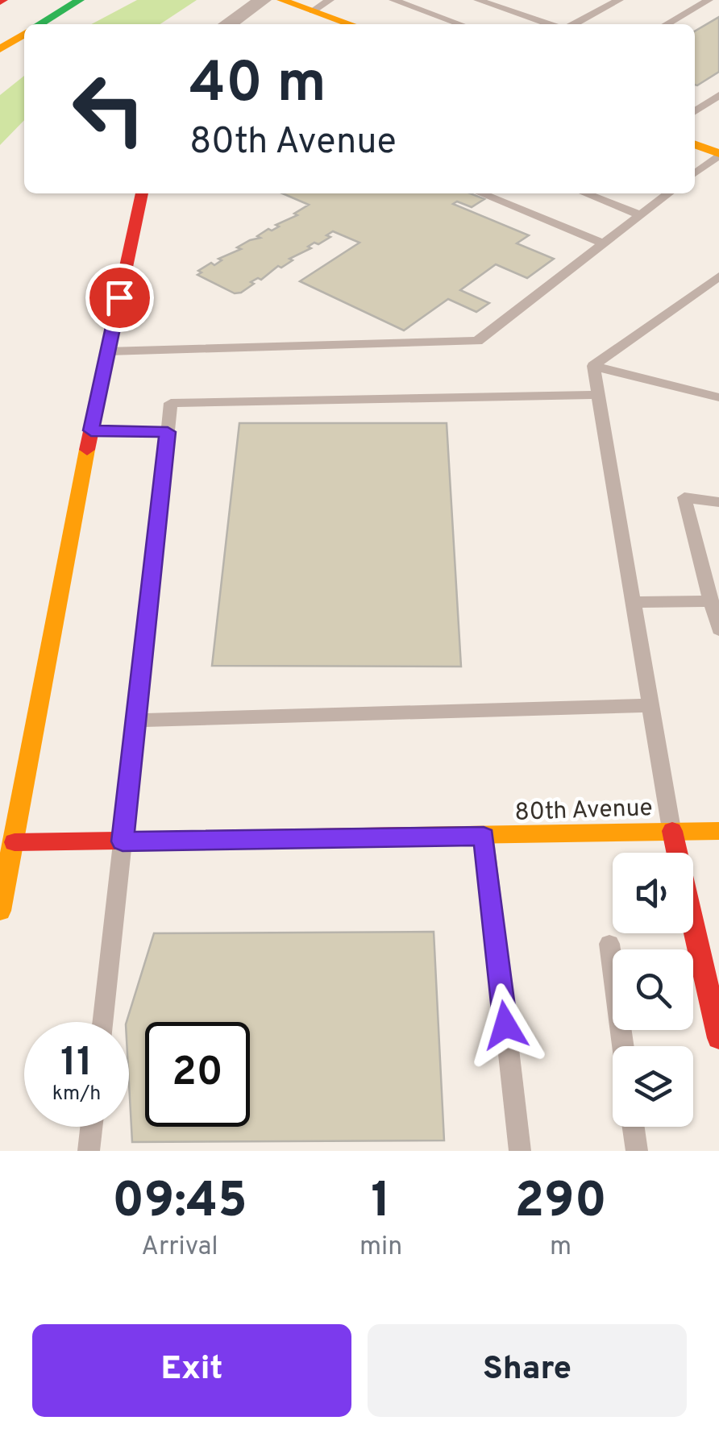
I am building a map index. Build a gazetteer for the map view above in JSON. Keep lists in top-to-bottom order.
{
  "streets": {
    "main road": ["80th Avenue"]
  },
  "page": {
    "turn": ["40 m", "80th Avenue"],
    "speed": "11 km/h",
    "limit": "20",
    "eta": [
      "09:45",
      "Arrival",
      "1",
      "min",
      "290",
      "m"
    ],
    "buttons": ["Exit", "Share"]
  }
}
